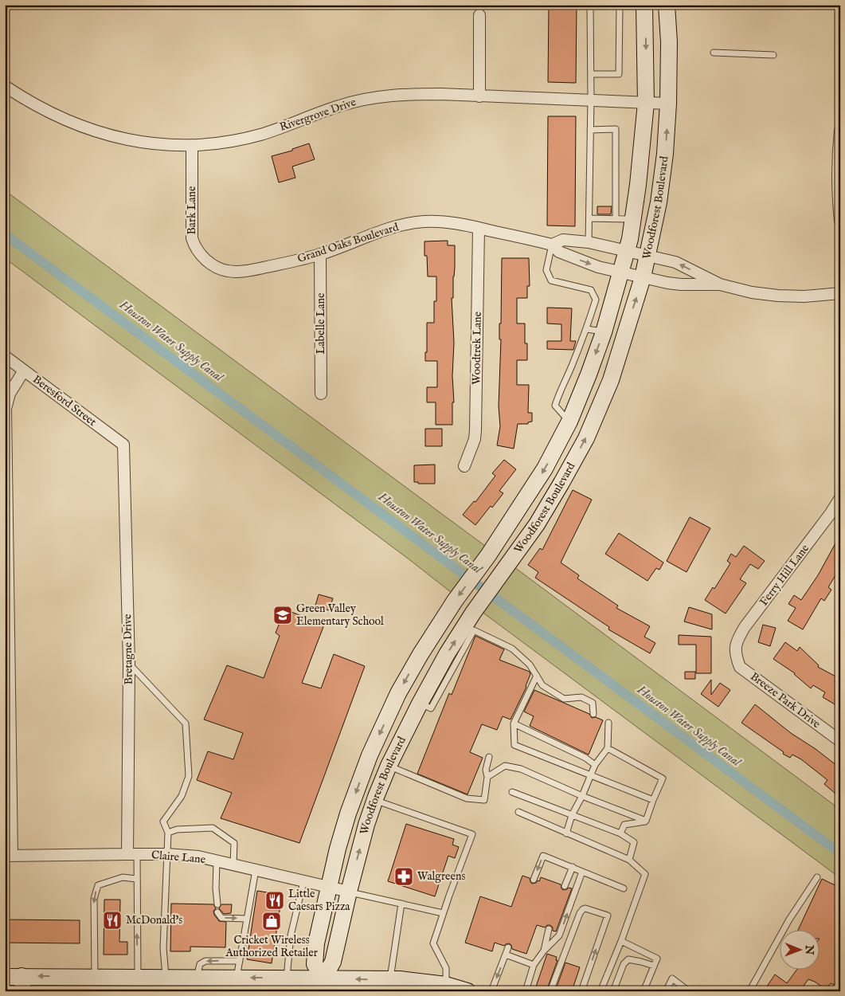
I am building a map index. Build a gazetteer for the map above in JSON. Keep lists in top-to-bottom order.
{
  "streets": {
    "main road": ["Woodforest Boulevard"],
    "street": [
      "Rivergrove Drive",
      "Bark Lane",
      "Grand Oaks Boulevard",
      "Labelle Lane",
      "Woodtrek Lane",
      "Beresford Street",
      "Ferry Hill Lane",
      "Bretagne Drive",
      "Breeze Park Drive",
      "Claire Lane"
    ]
  },
  "crossings": [
    ["Rivergrove Drive", "Woodforest Boulevard"],
    ["Rivergrove Drive", "Bark Lane"],
    ["Woodforest Boulevard", "Grand Oaks Boulevard"],
    ["Woodforest Boulevard", "Claire Lane"],
    ["Bark Lane", "Grand Oaks Boulevard"],
    ["Grand Oaks Boulevard", "Labelle Lane"],
    ["Grand Oaks Boulevard", "Woodtrek Lane"],
    ["Beresford Street", "Bretagne Drive"],
    ["Ferry Hill Lane", "Breeze Park Drive"],
    ["Bretagne Drive", "Claire Lane"]
  ],
  "water": ["Houston Water Supply Canal"],
  "places": {
    "school or university": ["Green Valley Elementary School"],
    "pharmacy": ["Walgreens"],
    "restaurant": ["Little Caesars Pizza", "McDonald's"],
    "shop": ["Cricket Wireless Authorized Retailer"]
  },
  "north": "right"
}
